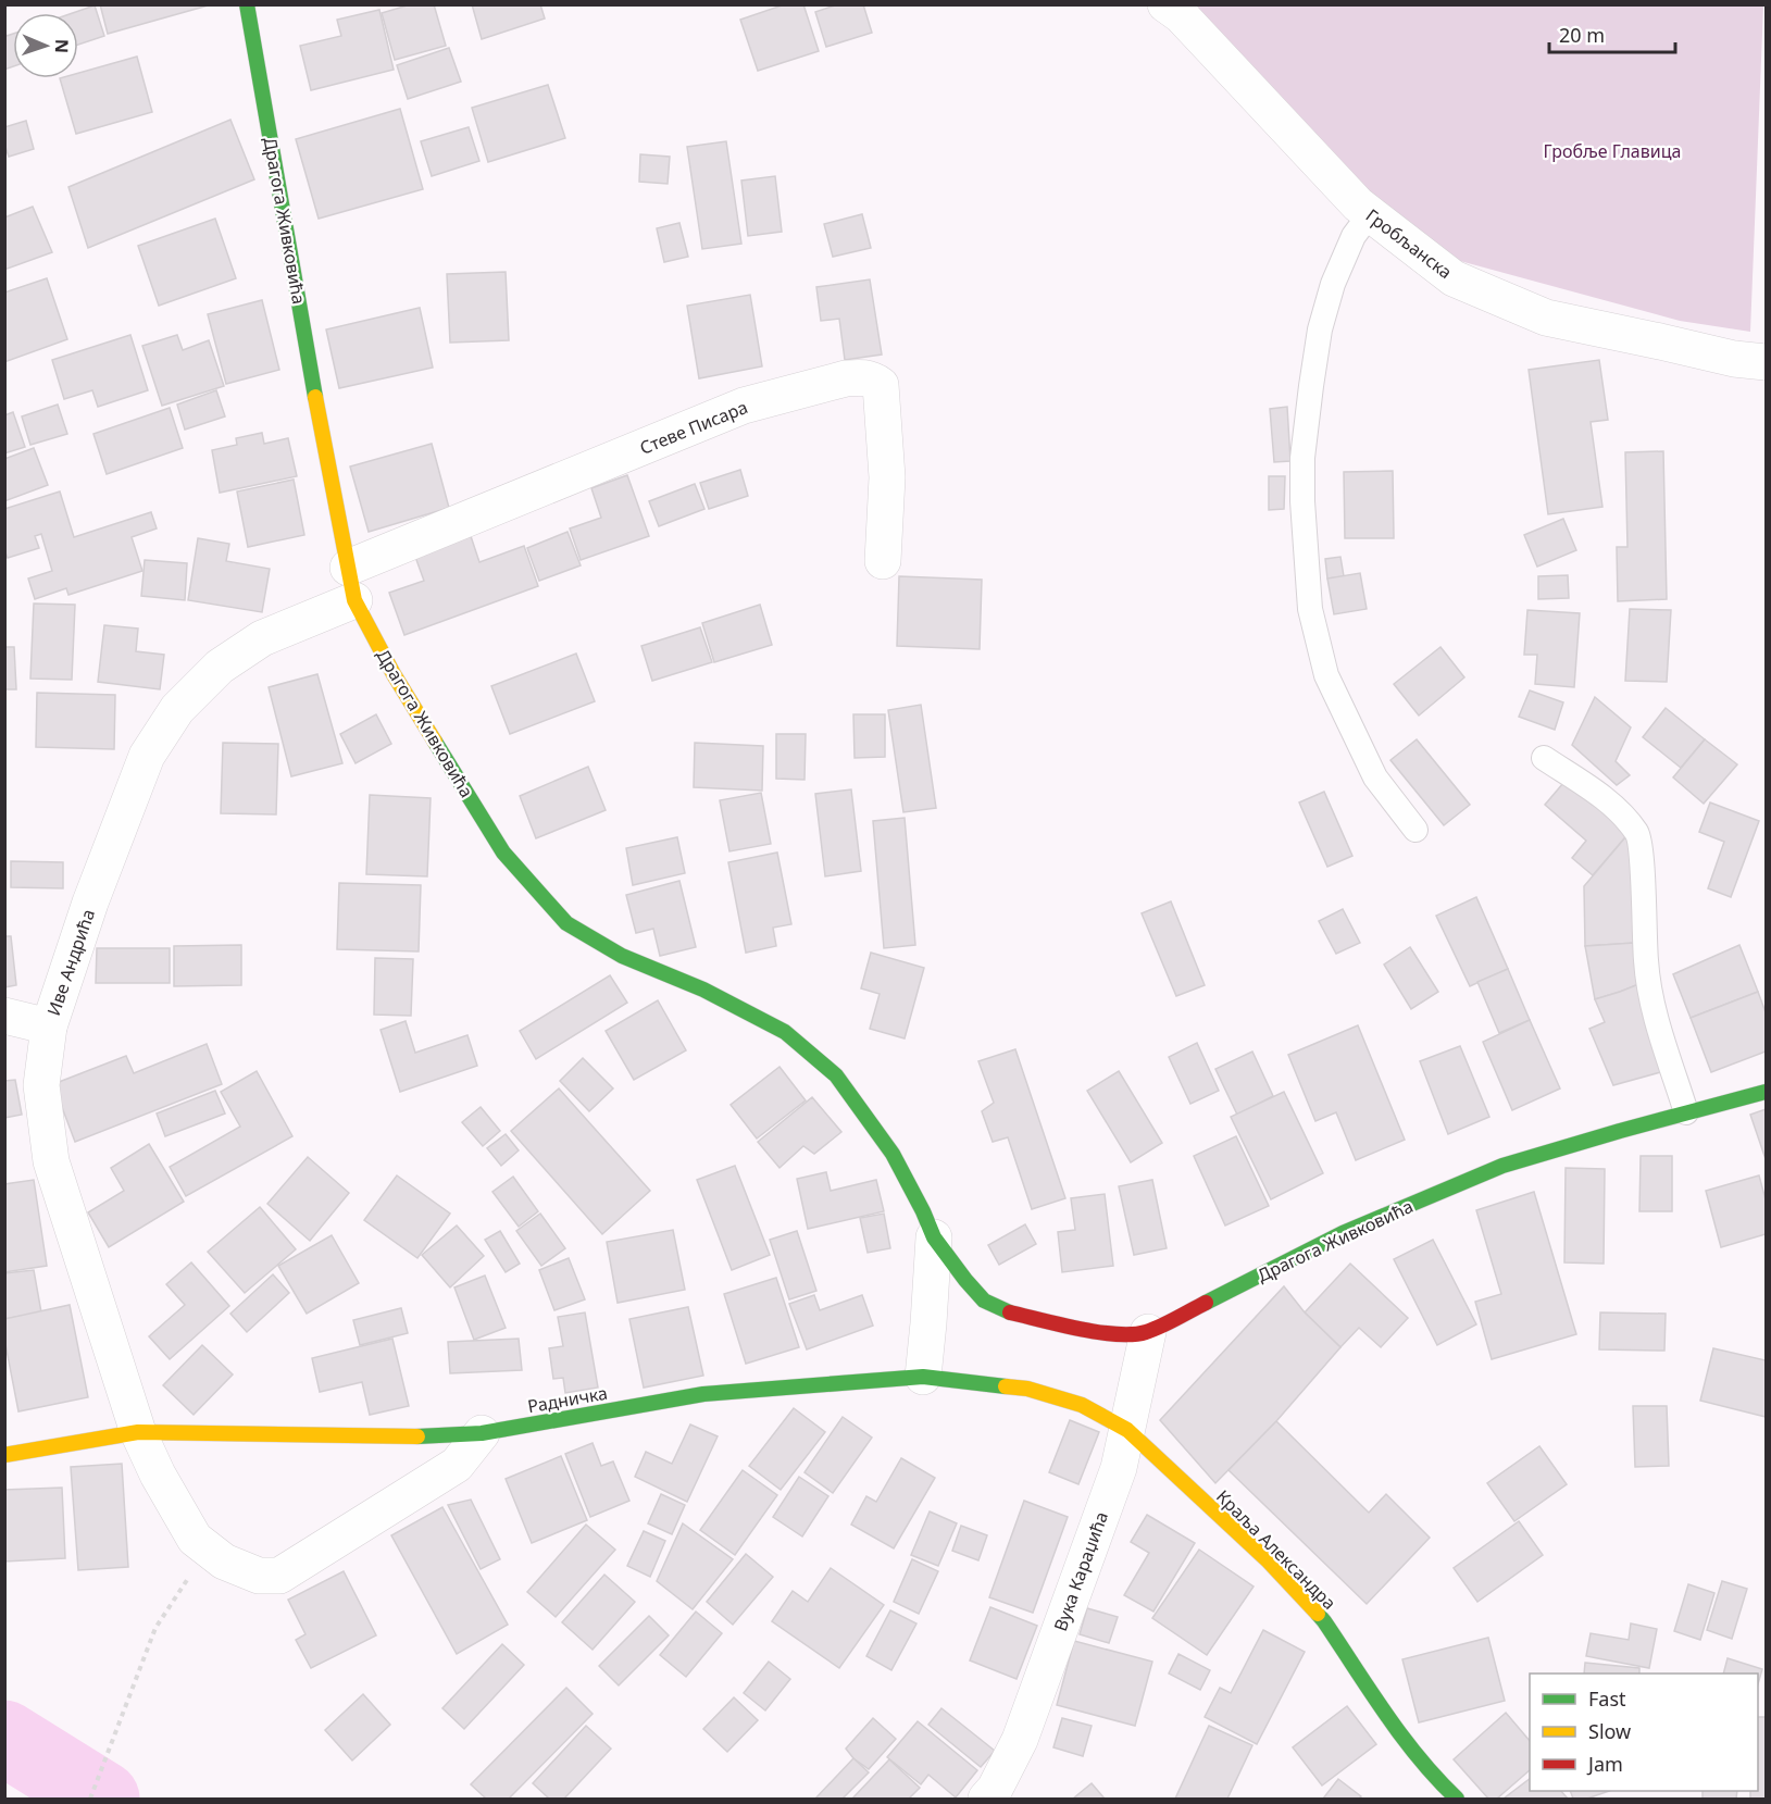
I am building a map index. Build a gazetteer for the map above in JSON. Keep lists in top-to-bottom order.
{
  "streets": {
    "street": [
      "Драгога Живковића",
      "Гробљанска",
      "Стеве Писара",
      "Иве Андрића",
      "Радничка",
      "Краља Александра",
      "Вука Караџића"
    ]
  },
  "crossings": [
    ["Драгога Живковића", "Стеве Писара"],
    ["Драгога Живковића", "Иве Андрића"],
    ["Драгога Живковића", "Радничка"],
    ["Драгога Живковића", "Вука Караџића"],
    ["Стеве Писара", "Иве Андрића"],
    ["Иве Андрића", "Радничка"],
    ["Радничка", "Краља Александра"],
    ["Радничка", "Вука Караџића"],
    ["Краља Александра", "Вука Караџића"]
  ],
  "parks": ["Гробље Главица"],
  "legend": ["Fast", "Slow", "Jam"],
  "scale_bar": "20 m",
  "north": "right"
}
